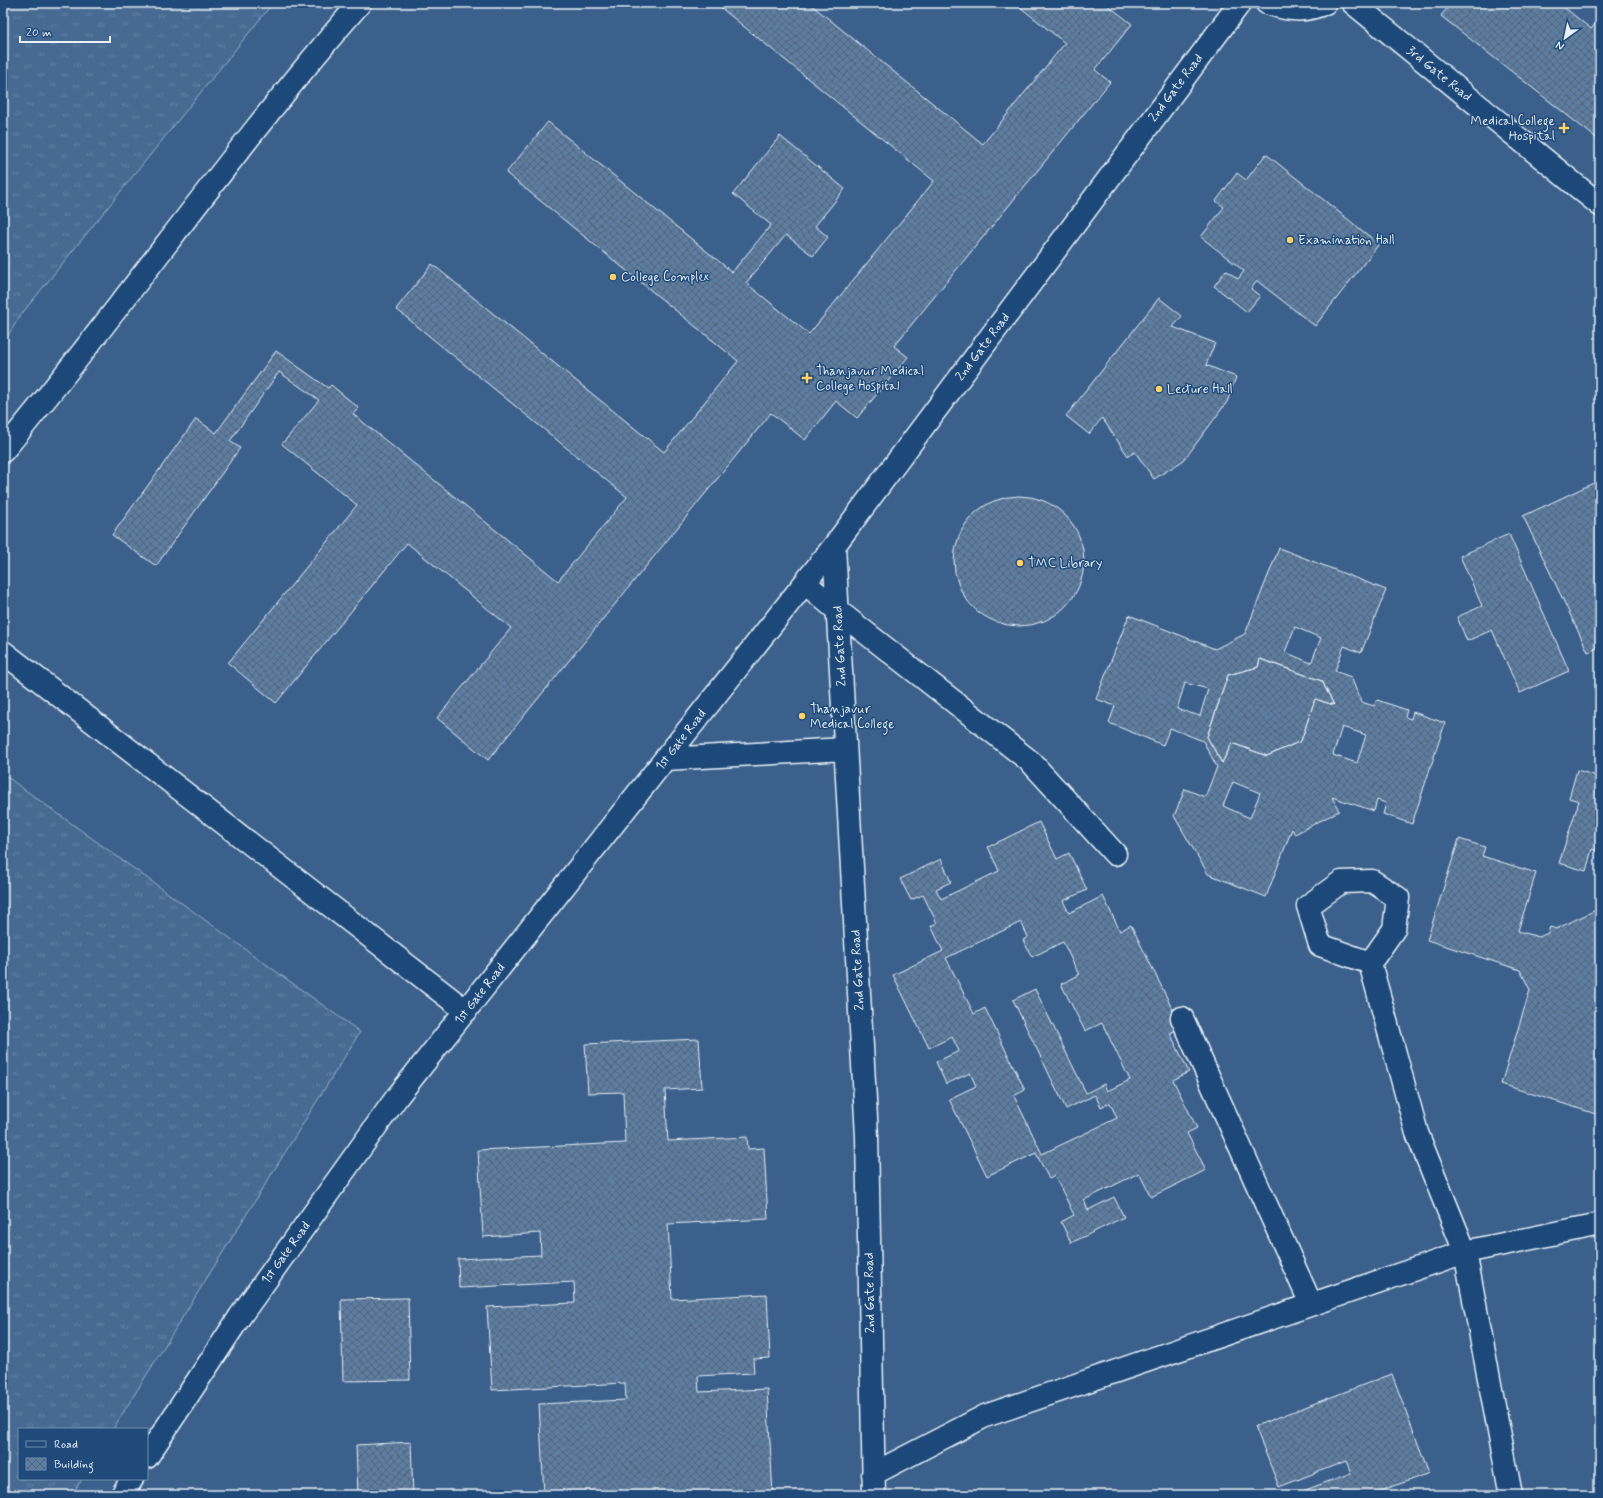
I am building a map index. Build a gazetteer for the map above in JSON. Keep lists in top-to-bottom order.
{
  "streets": {
    "street": ["3rd Gate Road", "2nd Gate Road", "1st Gate Road"]
  },
  "crossings": [
    ["2nd Gate Road", "1st Gate Road"]
  ],
  "places": {
    "health": ["Medical College Hospital", "Thanjavur Medical College Hospital"],
    "other": [
      "Examination Hall",
      "College Complex",
      "Lecture Hall",
      "TMC Library",
      "Thanjavur Medical College"
    ]
  },
  "legend": ["Road", "Building"],
  "scale_bar": "20 m",
  "north": "bottom left"
}
